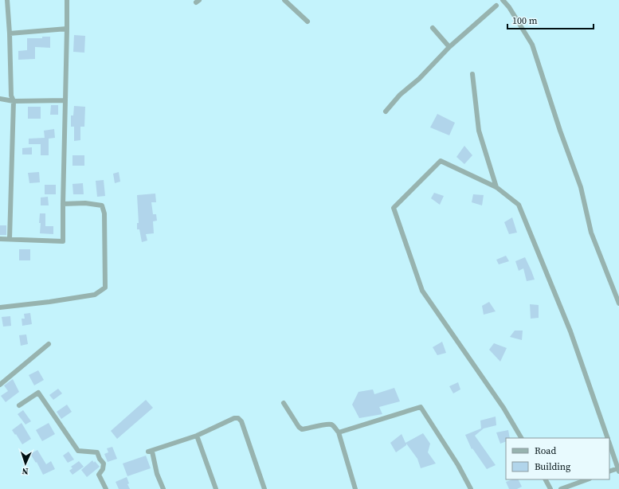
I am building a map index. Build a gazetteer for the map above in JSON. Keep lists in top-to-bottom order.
{
  "legend": ["Road", "Building"],
  "scale_bar": "100 m",
  "north": "bottom"
}
